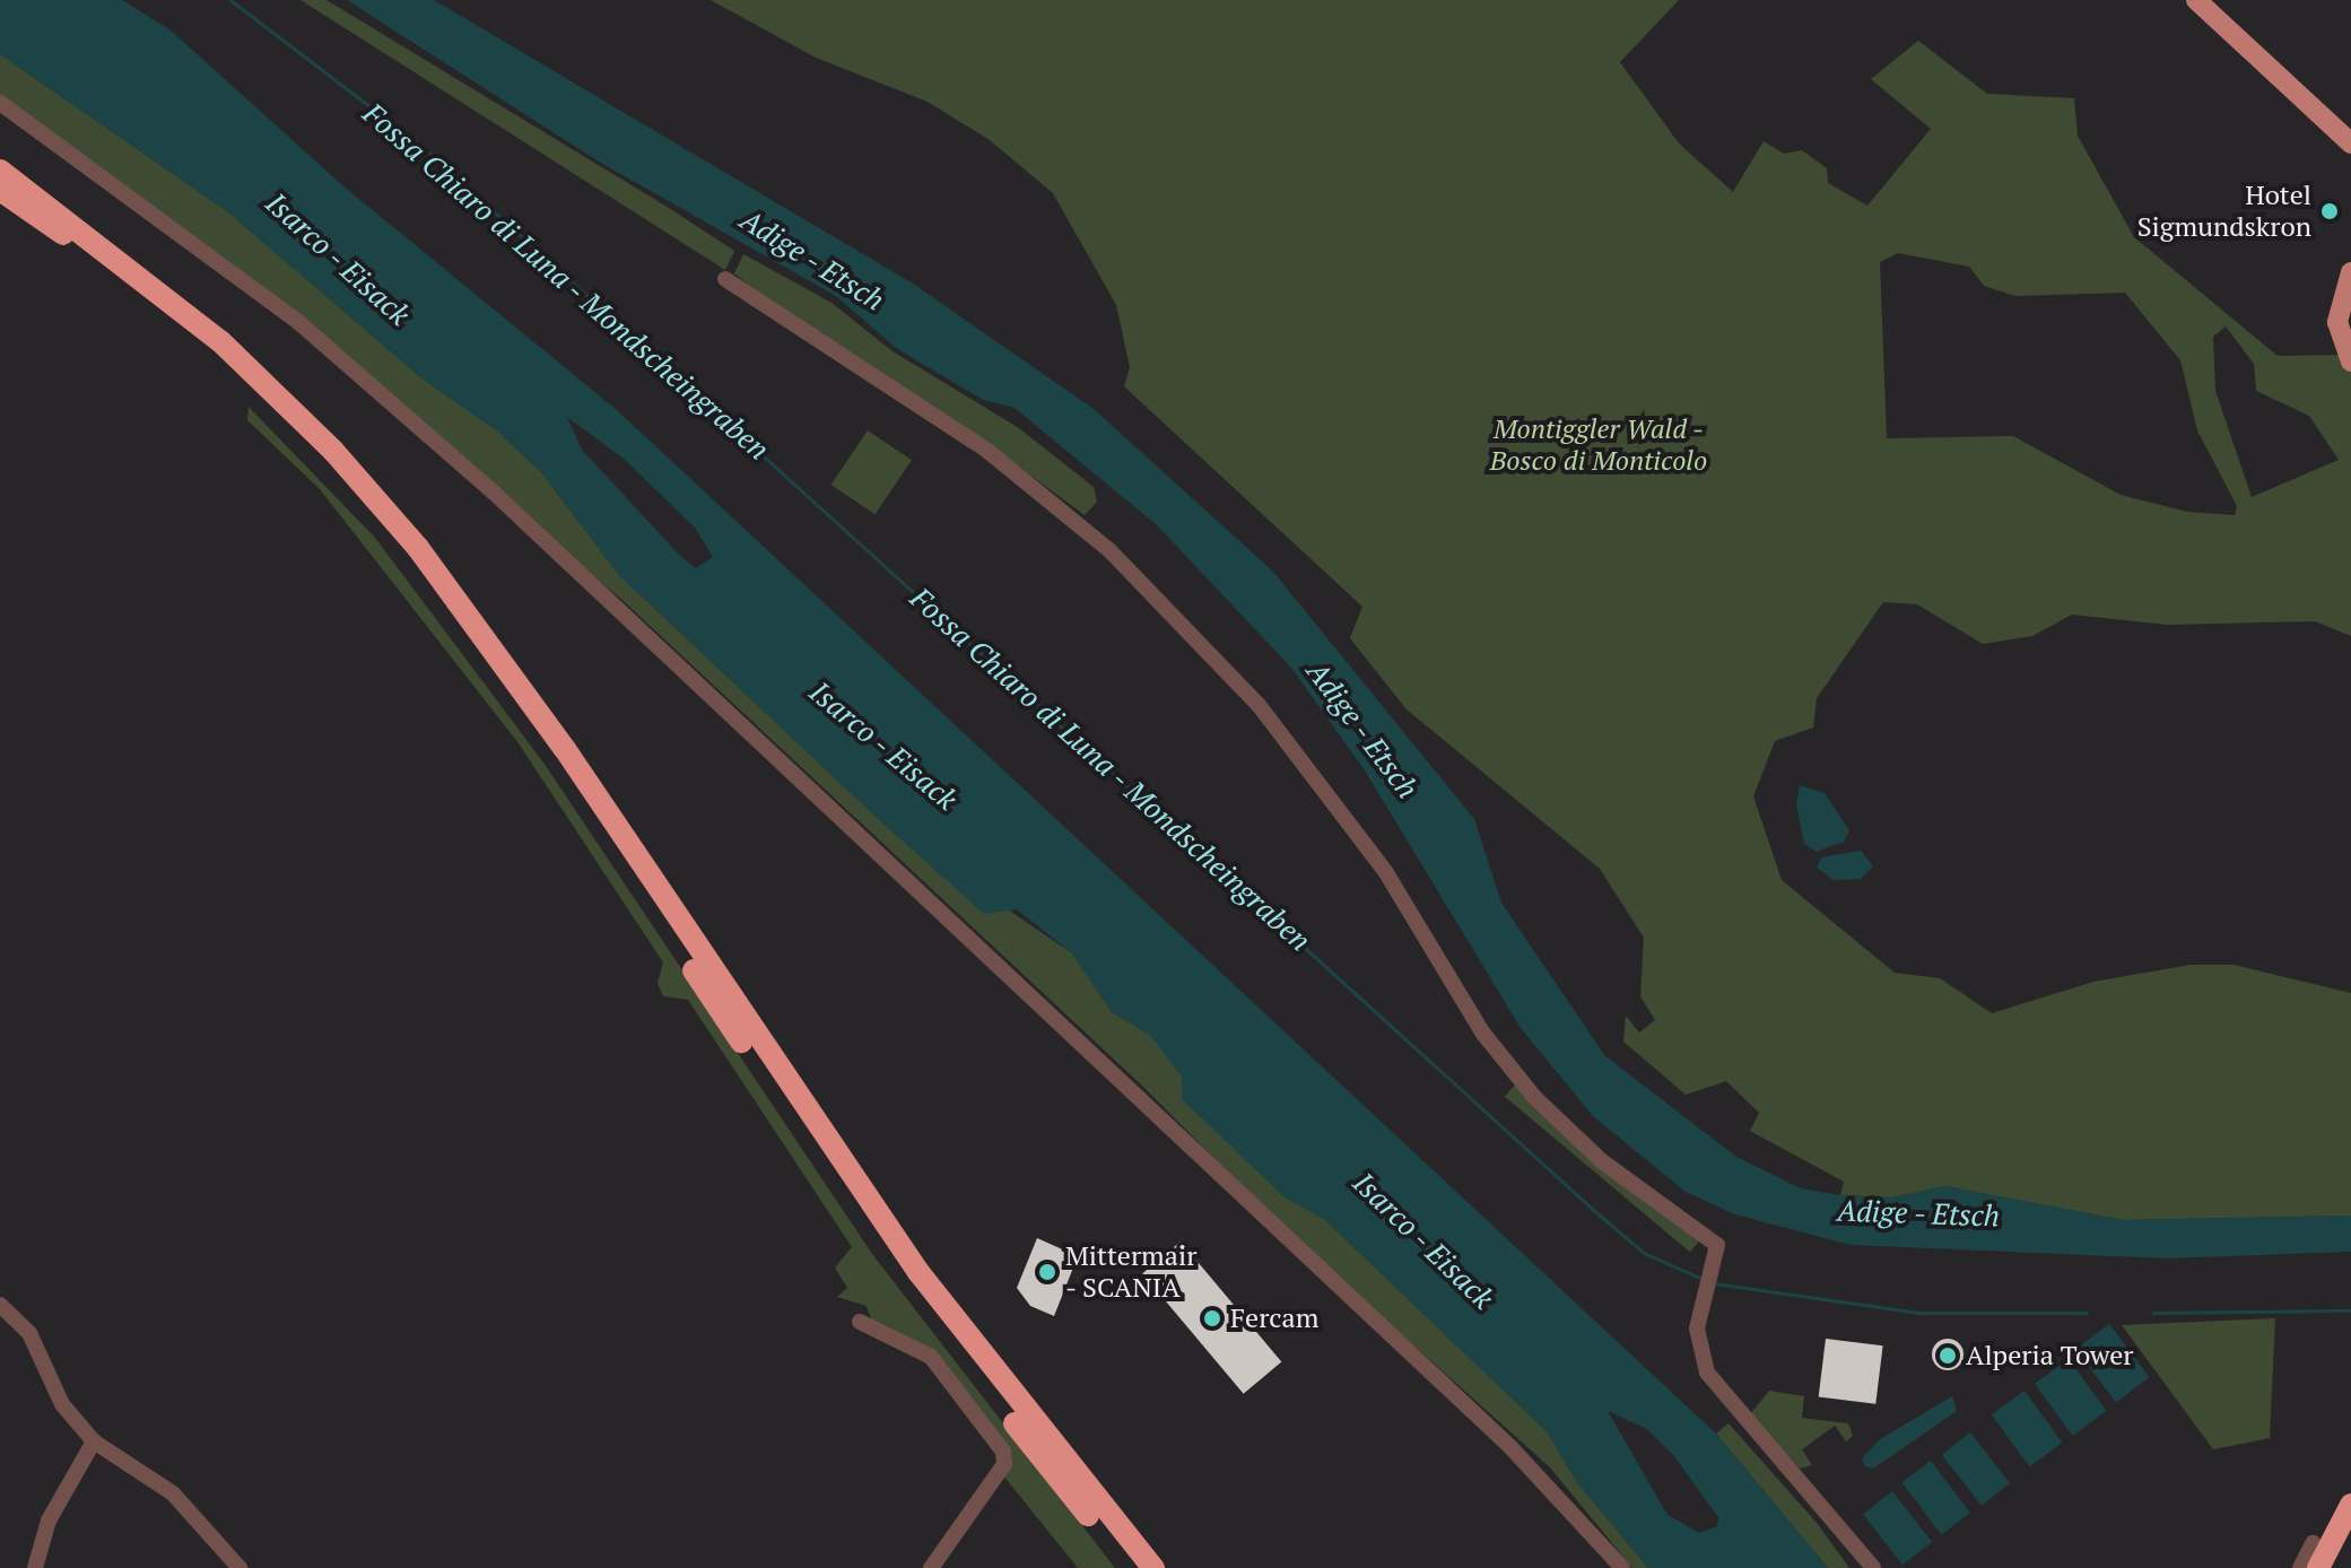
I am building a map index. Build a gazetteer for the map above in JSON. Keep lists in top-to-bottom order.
{
  "water": ["Isarco - Eisack", "Adige - Etsch", "Fossa Chiaro di Luna - Mondscheingraben"],
  "parks": ["Montiggler Wald - Bosco di Monticolo"],
  "places": [
    "Hotel Sigmundskron",
    "Mittermair - SCANIA",
    "Fercam",
    "Alperia Tower"
  ]
}
